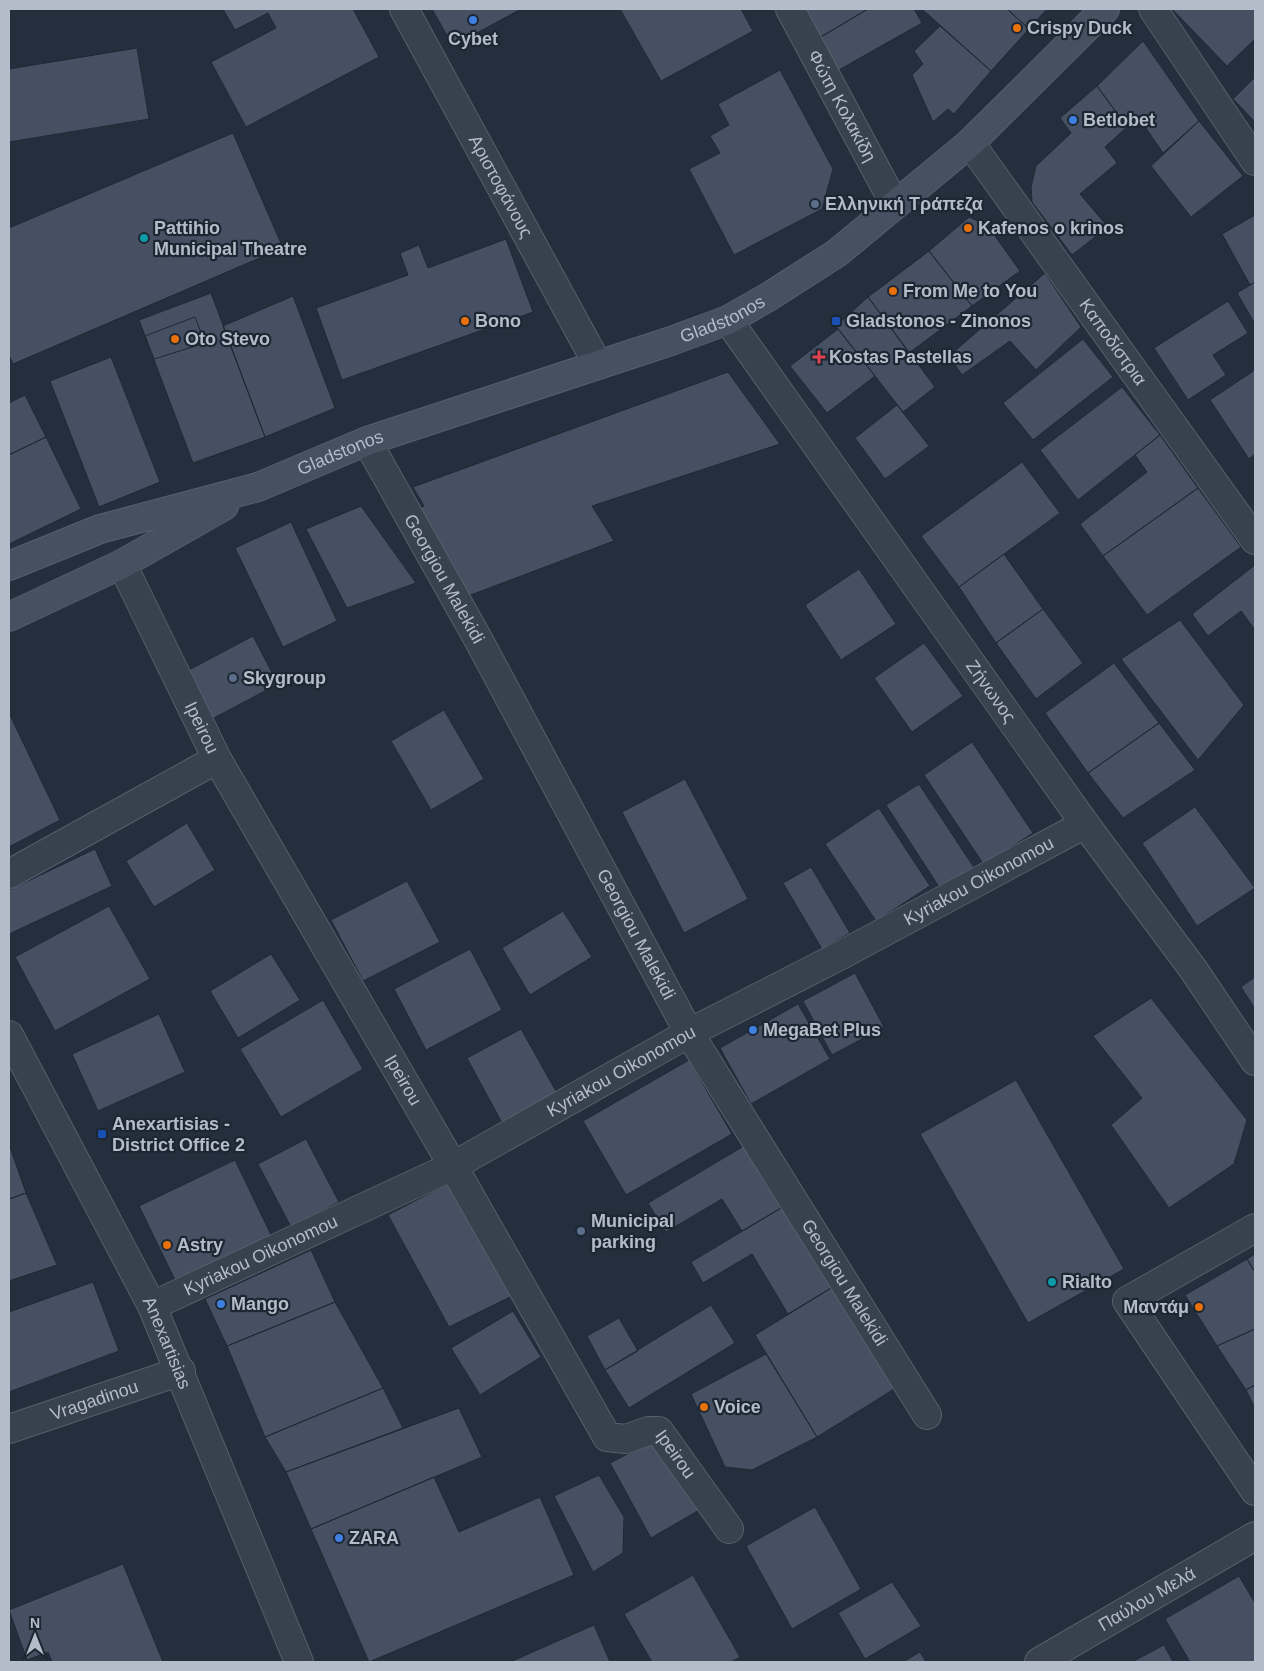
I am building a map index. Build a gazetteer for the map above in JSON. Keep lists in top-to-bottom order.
{
  "streets": {
    "main road": ["Gladstonos"],
    "street": [
      "Φώτη Κολακίδη",
      "Αριστοφάνους",
      "Καποδίστρια",
      "Georgiou Malekidi",
      "Ζήνωνος",
      "Ipeirou",
      "Kyriakou Oikonomou",
      "Anexartisias",
      "Vragadinou",
      "Παύλου Μελά"
    ]
  },
  "crossings": [
    ["Φώτη Κολακίδη", "Gladstonos"],
    ["Αριστοφάνους", "Gladstonos"],
    ["Gladstonos", "Καποδίστρια"],
    ["Gladstonos", "Georgiou Malekidi"],
    ["Gladstonos", "Ζήνωνος"],
    ["Gladstonos", "Ipeirou"],
    ["Georgiou Malekidi", "Kyriakou Oikonomou"],
    ["Ζήνωνος", "Kyriakou Oikonomou"],
    ["Ipeirou", "Kyriakou Oikonomou"],
    ["Kyriakou Oikonomou", "Anexartisias"],
    ["Anexartisias", "Vragadinou"]
  ],
  "places": {
    "other": [
      "Cybet",
      "Crispy Duck",
      "Betlobet",
      "Ελληνική Τράπεζα",
      "Kafenos o krinos",
      "Pattihio Municipal Theatre",
      "From Me to You",
      "Bono",
      "Oto Stevo",
      "Skygroup",
      "MegaBet Plus",
      "Municipal parking",
      "Astry",
      "Rialto",
      "Mango",
      "Μαντάμ",
      "Voice",
      "ZARA"
    ],
    "transit": ["Gladstonos - Zinonos", "Anexartisias - District Office 2"],
    "health": ["Kostas Pastellas"]
  },
  "north": "top"
}
